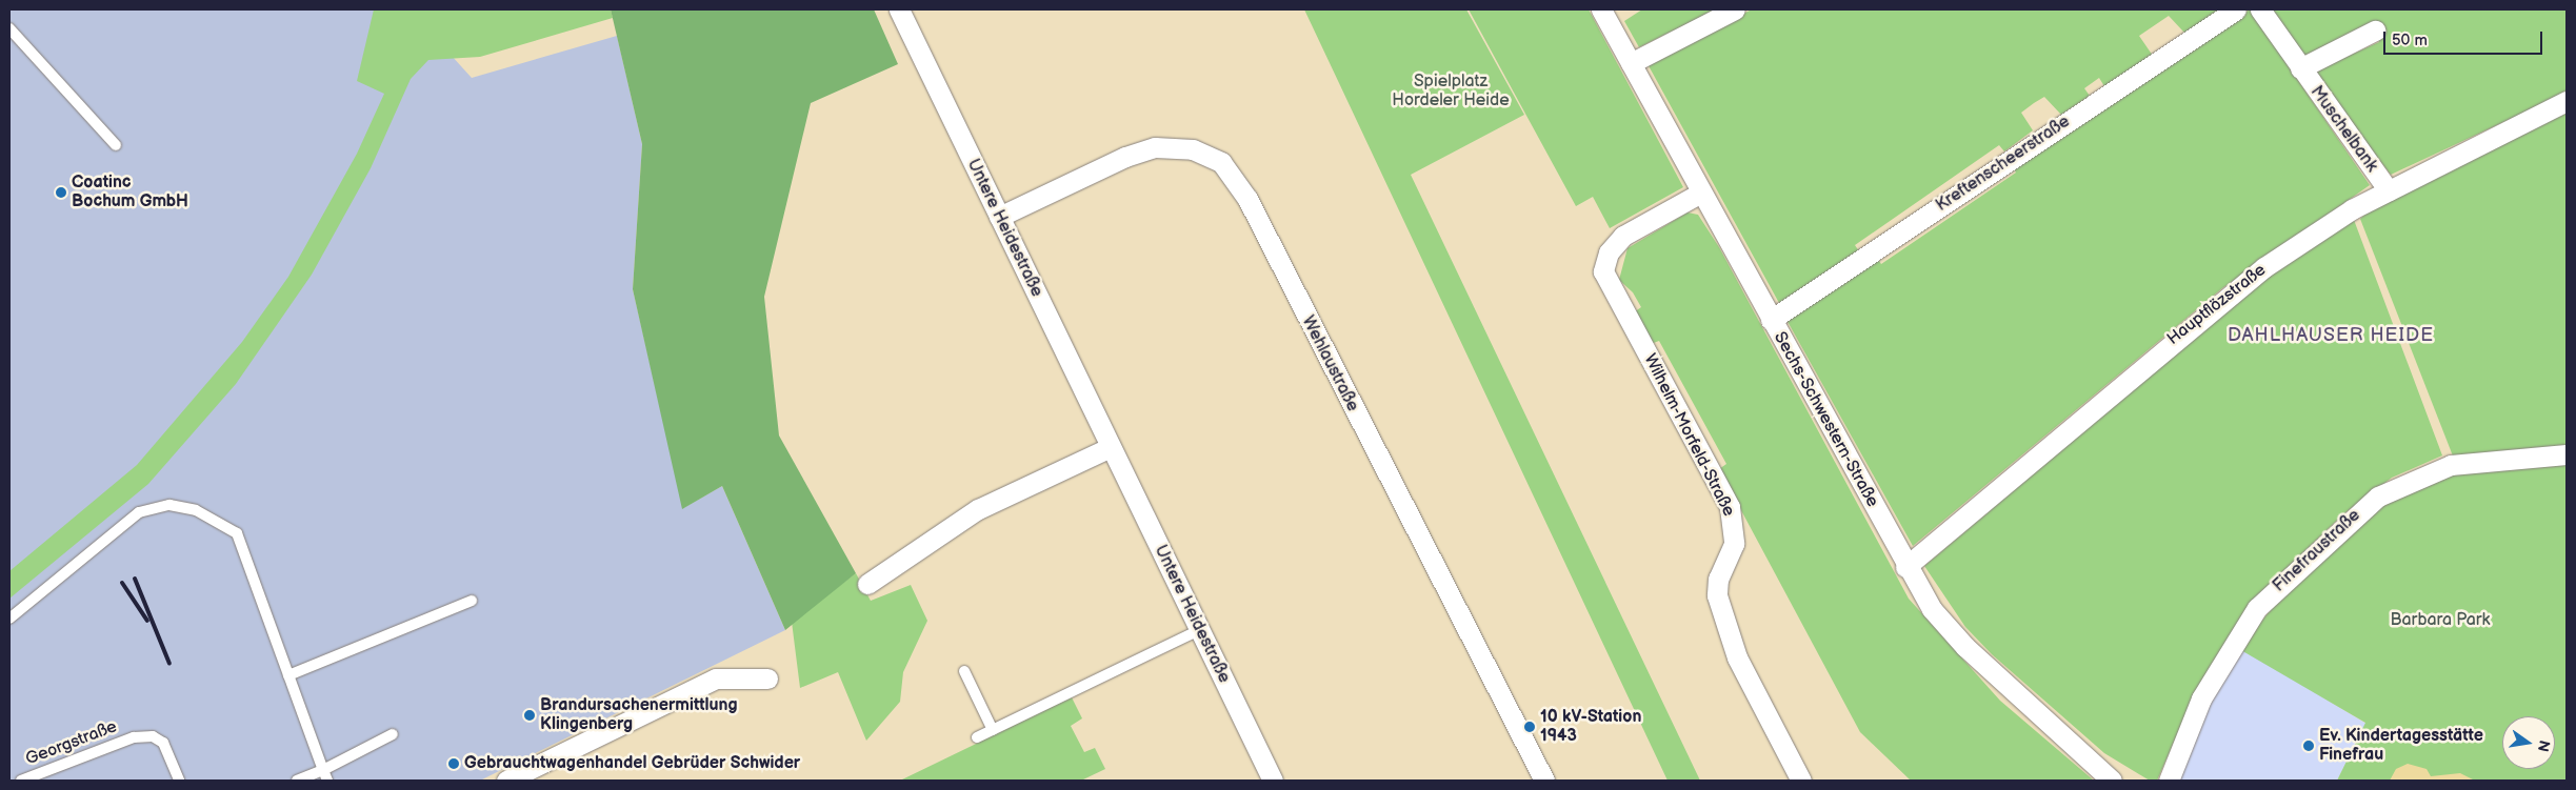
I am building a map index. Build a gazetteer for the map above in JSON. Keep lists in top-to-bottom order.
{
  "streets": {
    "street": [
      "Muschelbank",
      "Kreftenscheerstraße",
      "Untere Heidestraße",
      "Hauptflözstraße",
      "Wehlaustraße",
      "Sechs-Schwestern-Straße",
      "Wilhelm-Morfeld-Straße",
      "Finefraustraße"
    ],
    "lane": ["Georgstraße"]
  },
  "crossings": [
    ["Muschelbank", "Hauptflözstraße"],
    ["Kreftenscheerstraße", "Sechs-Schwestern-Straße"],
    ["Untere Heidestraße", "Wehlaustraße"],
    ["Hauptflözstraße", "Sechs-Schwestern-Straße"],
    ["Sechs-Schwestern-Straße", "Wilhelm-Morfeld-Straße"]
  ],
  "districts": ["DAHLHAUSER HEIDE"],
  "parks": ["Spielplatz Hordeler Heide", "Barbara Park"],
  "places": [
    "Coatinc Bochum GmbH",
    "Brandursachenermittlung Klingenberg",
    "10 kV-Station 1943",
    "Ev. Kindertagesstätte Finefrau",
    "Gebrauchtwagenhandel Gebrüder Schwider"
  ],
  "scale_bar": "50 m",
  "north": "right"
}
